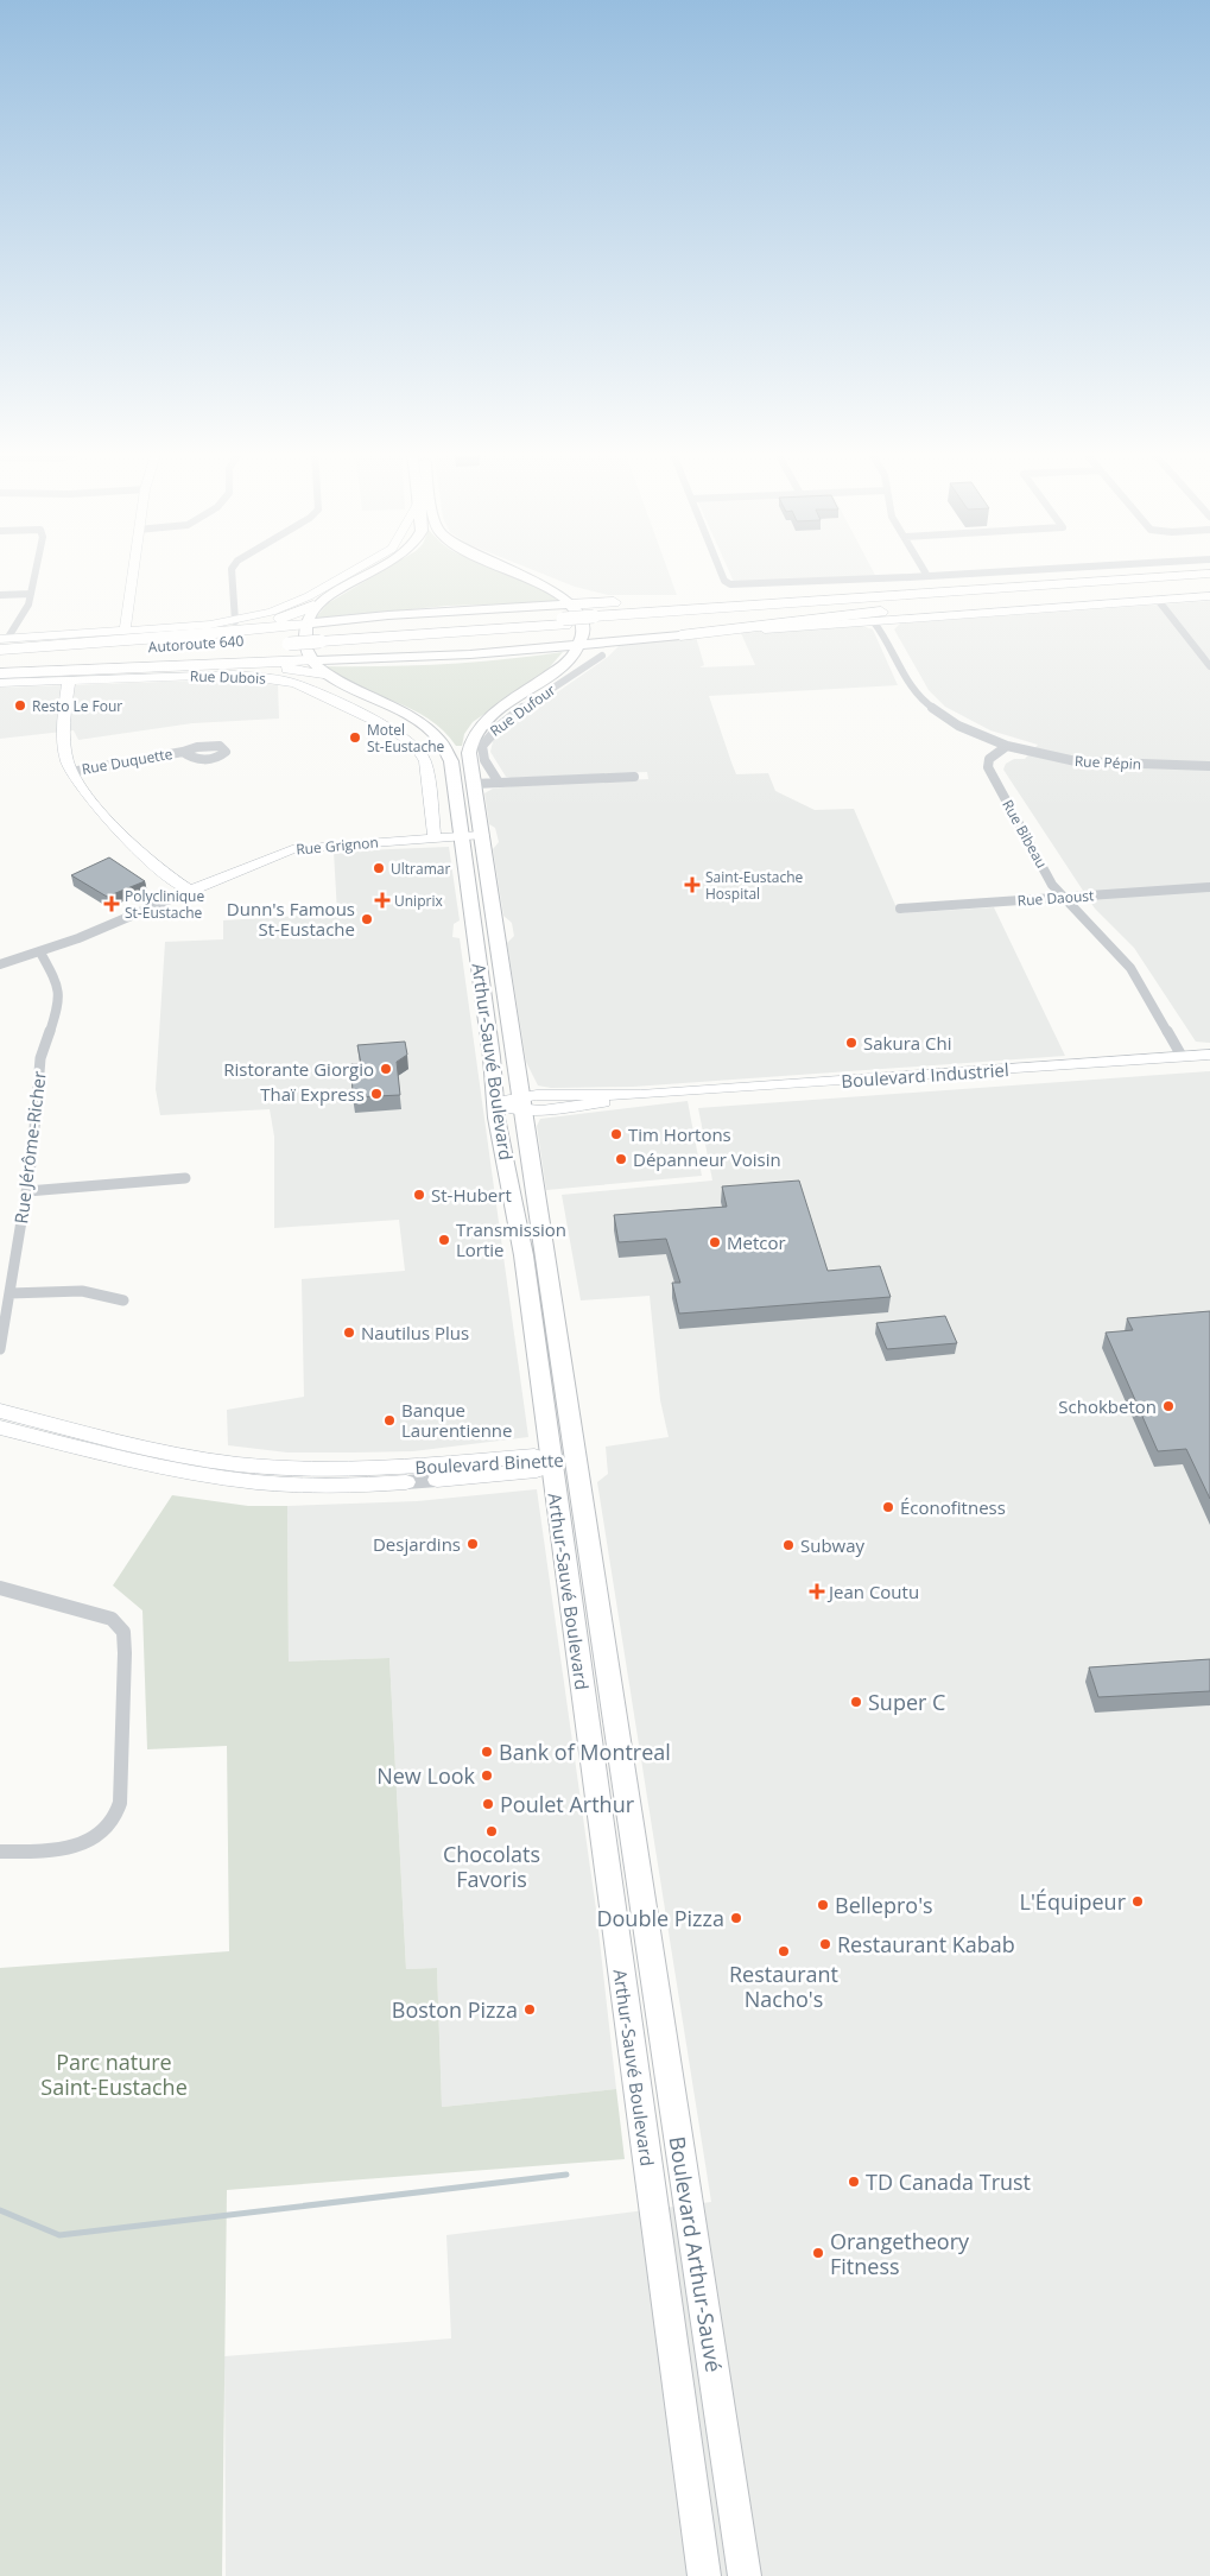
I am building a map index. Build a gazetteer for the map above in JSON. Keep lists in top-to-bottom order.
{
  "streets": {
    "highway": ["Autoroute 640"],
    "main road": ["Arthur-Sauvé Boulevard", "Boulevard Arthur-Sauvé"],
    "street": [
      "Rue Dubois",
      "Rue Dufour",
      "Rue Duquette",
      "Rue Pépin",
      "Rue Bibeau",
      "Rue Grignon",
      "Rue Daoust",
      "Boulevard Industriel",
      "Rue Jérôme-Richer",
      "Boulevard Binette"
    ]
  },
  "crossings": [
    ["Rue Dubois", "Rue Grignon"],
    ["Rue Pépin", "Rue Bibeau"],
    ["Rue Bibeau", "Rue Daoust"],
    ["Rue Bibeau", "Boulevard Industriel"],
    ["Rue Grignon", "Arthur-Sauvé Boulevard"],
    ["Rue Grignon", "Rue Jérôme-Richer"],
    ["Arthur-Sauvé Boulevard", "Boulevard Industriel"],
    ["Arthur-Sauvé Boulevard", "Boulevard Binette"],
    ["Arthur-Sauvé Boulevard", "Boulevard Arthur-Sauvé"],
    ["Boulevard Binette", "Boulevard Arthur-Sauvé"]
  ],
  "parks": ["Parc nature Saint-Eustache"],
  "places": {
    "other": [
      "Resto Le Four",
      "Motel St-Eustache",
      "Ultramar",
      "Dunn's Famous St-Eustache",
      "Sakura Chi",
      "Ristorante Giorgio",
      "Thaï Express",
      "Tim Hortons",
      "Dépanneur Voisin",
      "St-Hubert",
      "Transmission Lortie",
      "Metcor",
      "Nautilus Plus",
      "Schokbeton",
      "Banque Laurentienne",
      "Éconofitness",
      "Desjardins",
      "Subway",
      "Super C",
      "Bank of Montreal",
      "New Look",
      "Poulet Arthur",
      "Chocolats Favoris",
      "L'Équipeur",
      "Bellepro's",
      "Double Pizza",
      "Restaurant Kabab",
      "Restaurant Nacho's",
      "Boston Pizza",
      "TD Canada Trust",
      "Orangetheory Fitness"
    ],
    "health": [
      "Saint-Eustache Hospital",
      "Uniprix",
      "Polyclinique St-Eustache",
      "Jean Coutu"
    ]
  }
}
